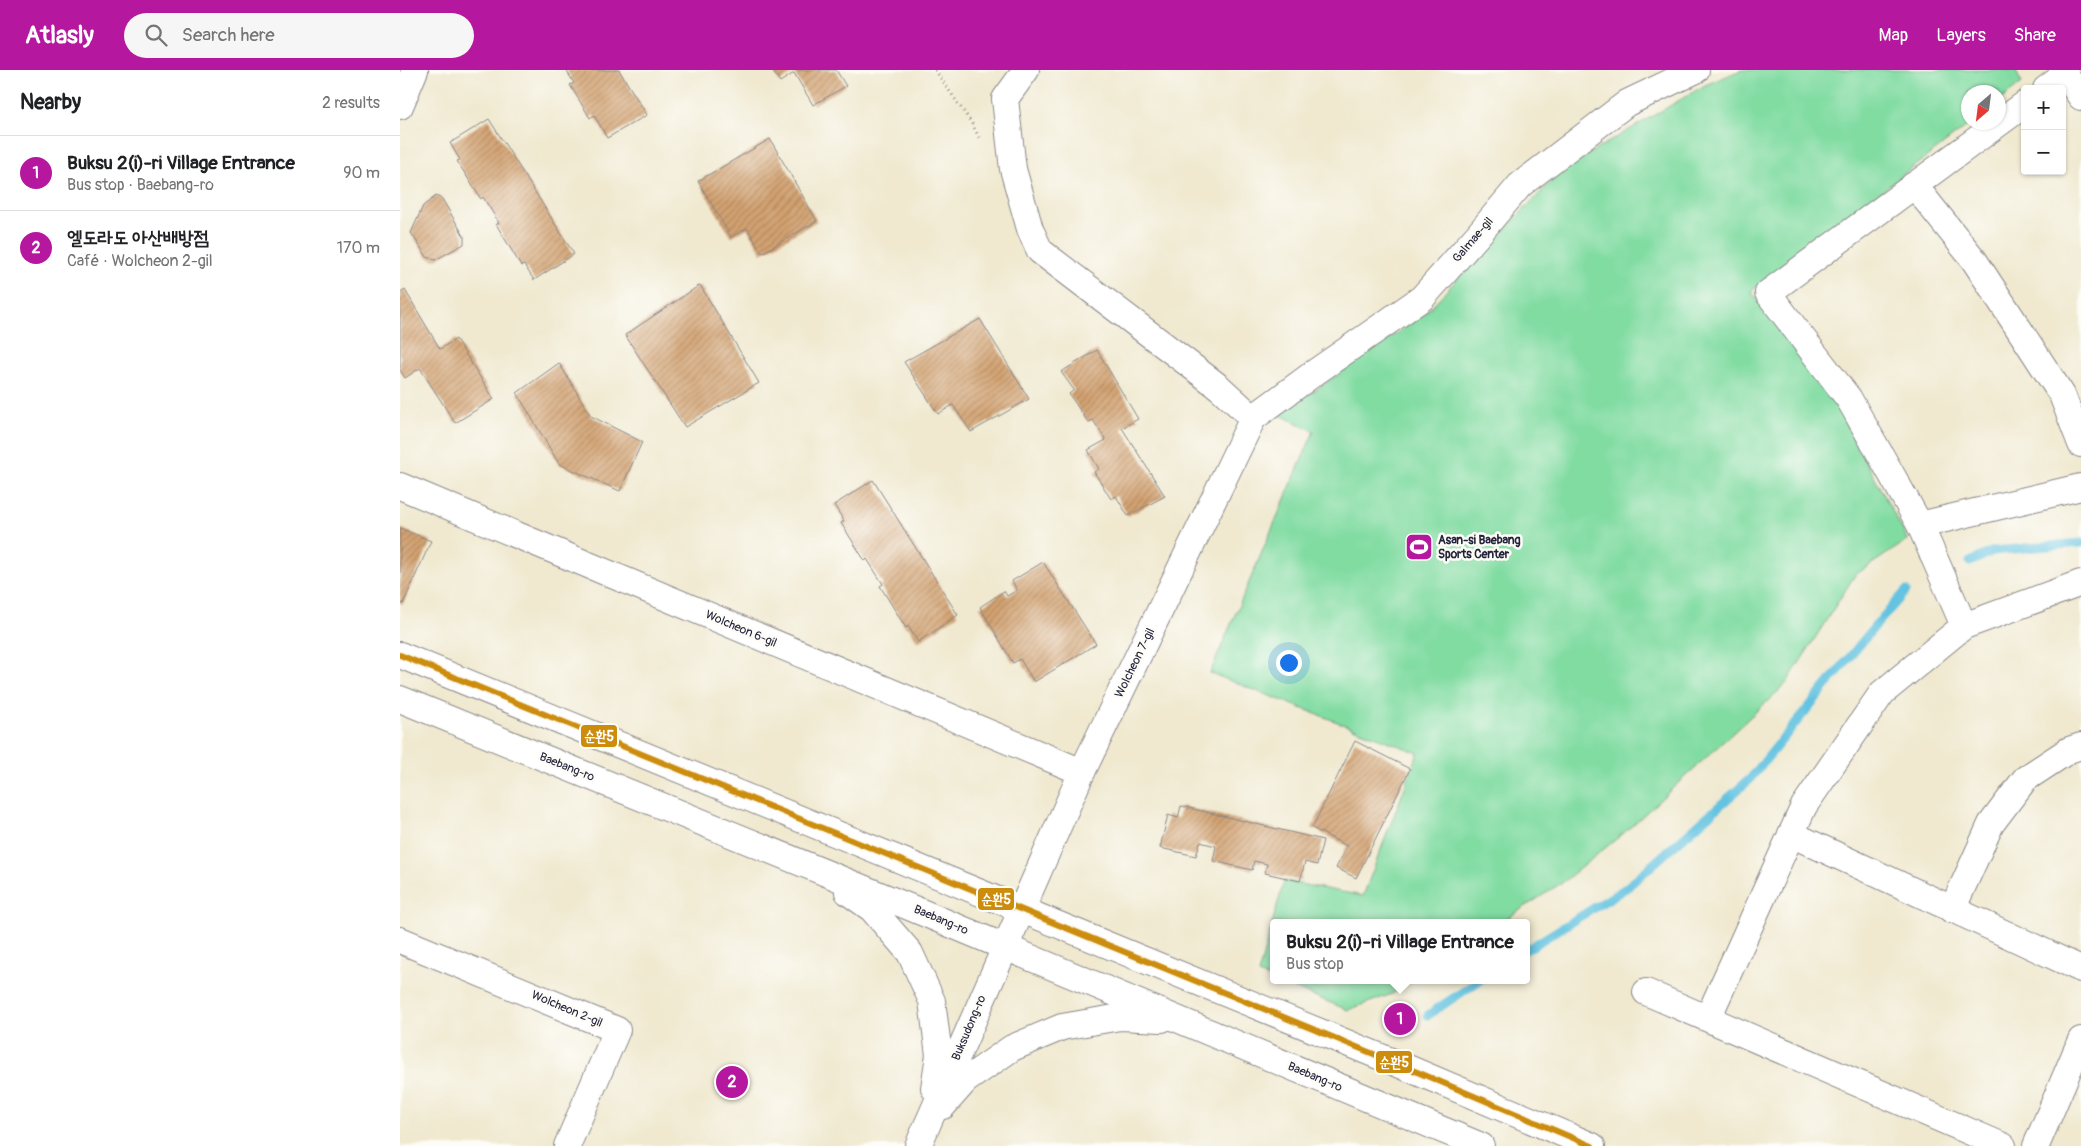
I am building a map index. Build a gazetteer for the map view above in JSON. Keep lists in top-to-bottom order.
{
  "streets": {
    "street": [
      "Galmae-gil",
      "Wolcheon 6-gil",
      "Wolcheon 7-gil",
      "Baebang-ro",
      "Wolcheon 2-gil",
      "Buksudong-ro"
    ]
  },
  "crossings": [
    ["Galmae-gil", "Wolcheon 7-gil"],
    ["Wolcheon 6-gil", "Wolcheon 7-gil"],
    ["Wolcheon 7-gil", "Buksudong-ro"],
    ["Baebang-ro", "Buksudong-ro"]
  ],
  "places": {
    "sports": ["Asan-si Baebang Sports Center"]
  },
  "lines": ["transit line 순환5"],
  "north": "bottom left",
  "page": {
    "header": "Atlasly",
    "search": "Search here",
    "nav": ["Map", "Layers", "Share"],
    "heading": ["Nearby", "2 results"],
    "map_buttons": ["+", "−"],
    "list": [
      {
        "mark": "1",
        "name": "Buksu 2(i)-ri Village Entrance",
        "note": "Bus stop · Baebang-ro",
        "value": "90 m"
      },
      {
        "mark": "2",
        "name": "엘도라도 아산배방점",
        "note": "Café · Wolcheon 2-gil",
        "value": "170 m"
      }
    ],
    "popup": ["Buksu 2(i)-ri Village Entrance", "Bus stop"],
    "pins": ["1", "2"]
  }
}
